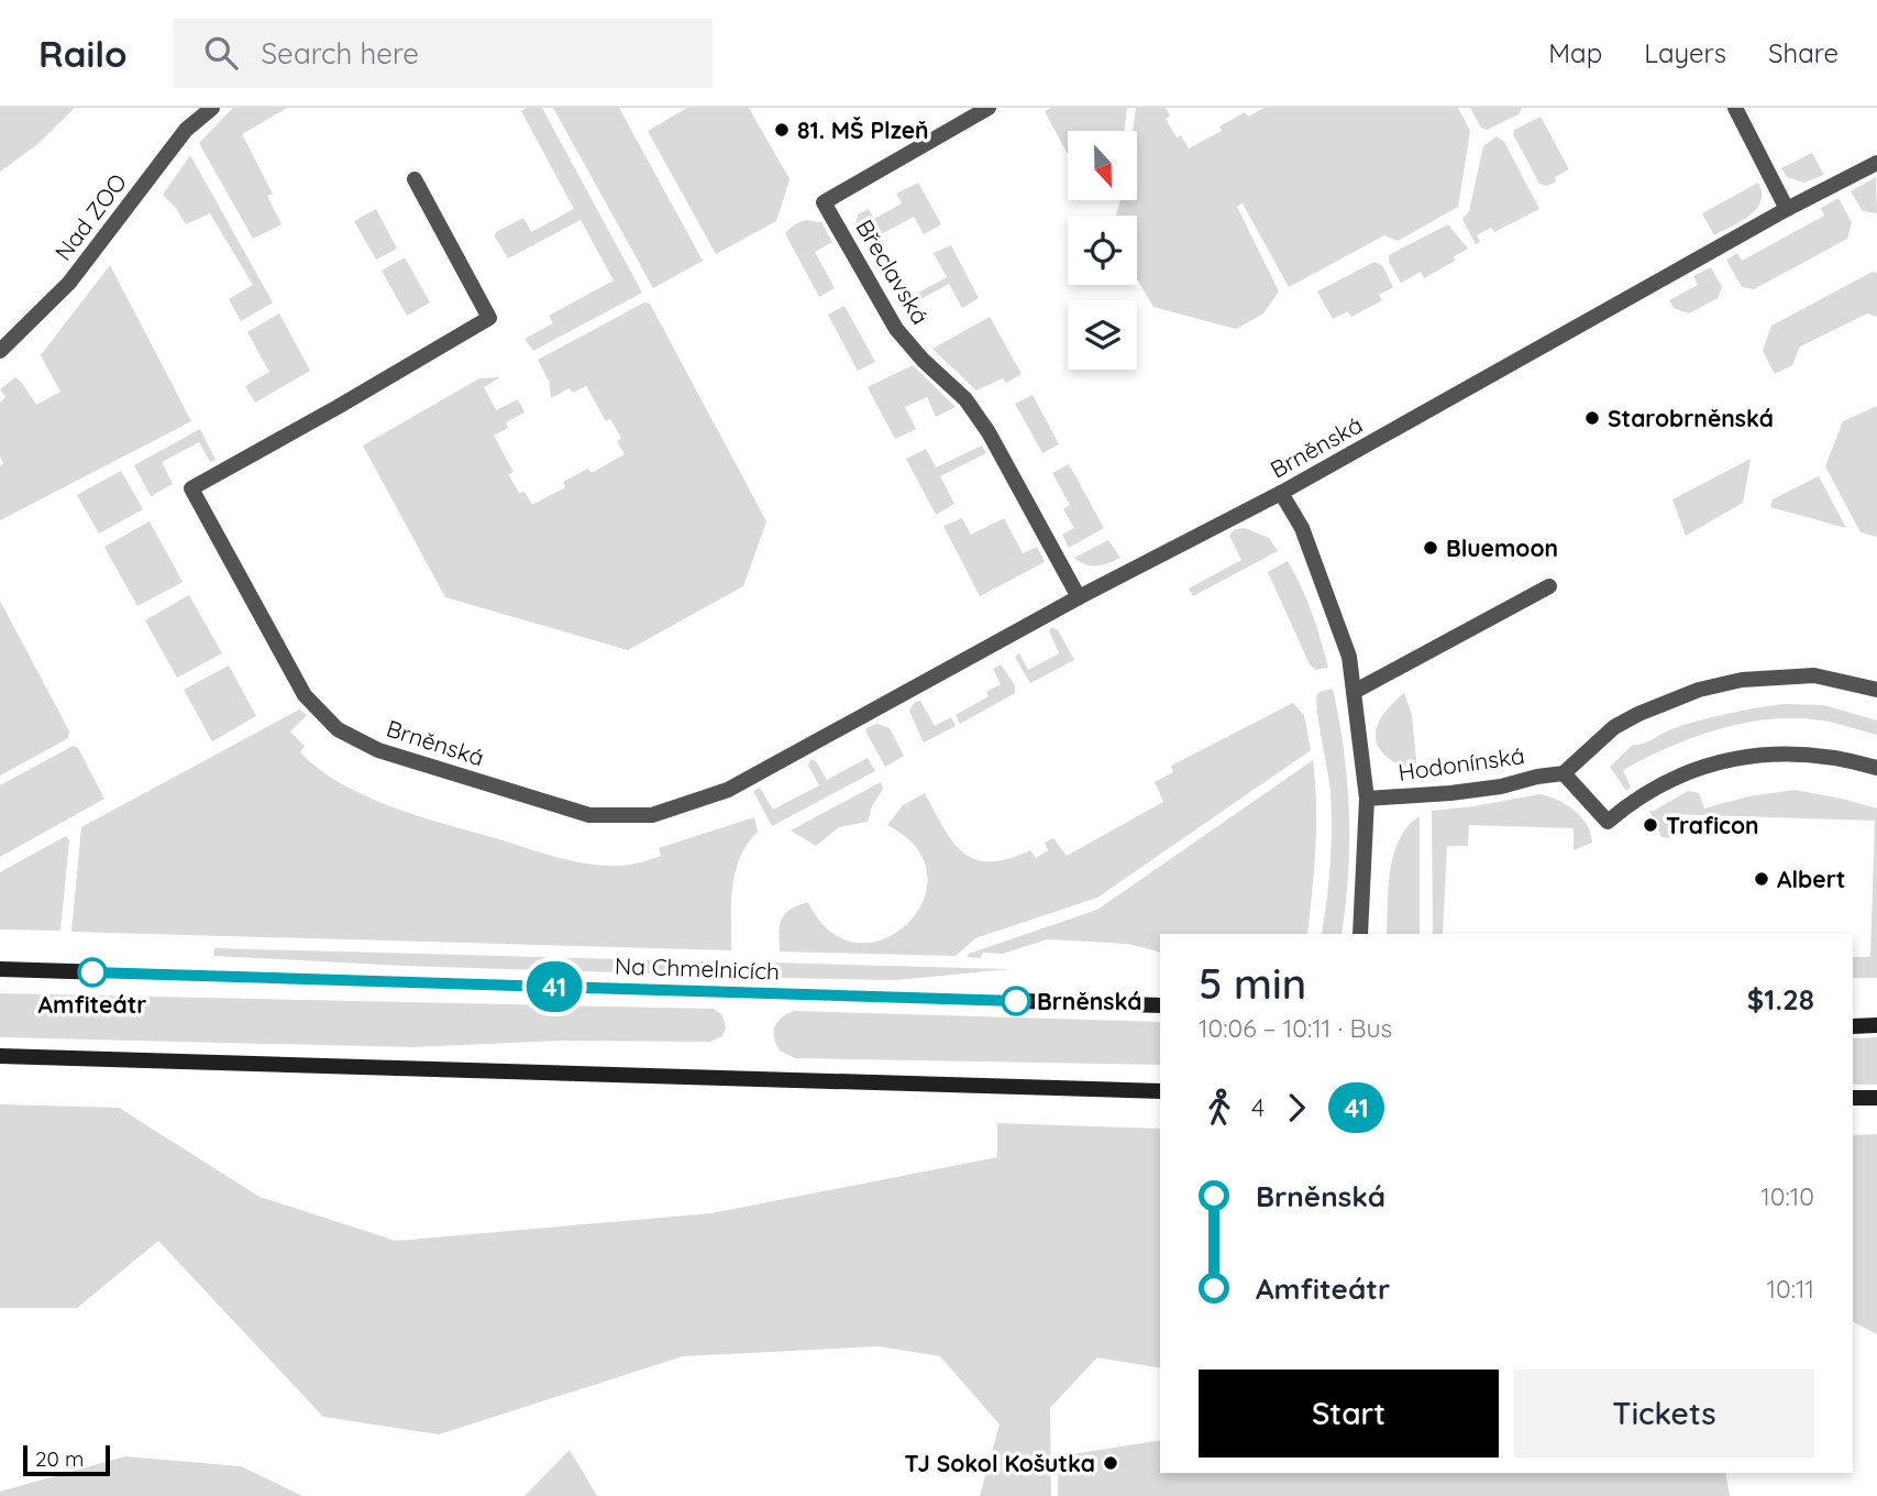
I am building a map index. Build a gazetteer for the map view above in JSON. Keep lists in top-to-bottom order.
{
  "streets": {
    "street": [
      "Nad ZOO",
      "Břeclavská",
      "Brněnská",
      "Hodonínská",
      "Na Chmelnicích"
    ]
  },
  "crossings": [
    ["Břeclavská", "Brněnská"]
  ],
  "places": [
    "81. MŠ Plzeň",
    "Starobrněnská",
    "Bluemoon",
    "Traficon",
    "Albert",
    "Amfiteátr",
    "Brněnská",
    "TJ Sokol Košutka"
  ],
  "lines": ["bus line 41"],
  "scale_bar": "20 m",
  "north": "bottom",
  "page": {
    "header": "Railo",
    "search": "Search here",
    "nav": ["Map", "Layers", "Share"],
    "on_map": "41",
    "heading": ["5 min", "10:06 – 10:11 · Bus", "$1.28"],
    "legs": ["4", "41"],
    "list": [
      {
        "name": "Brněnská",
        "value": "10:10"
      },
      {
        "name": "Amfiteátr",
        "value": "10:11"
      }
    ],
    "buttons": ["Start", "Tickets"],
    "scale": "20 m"
  }
}
